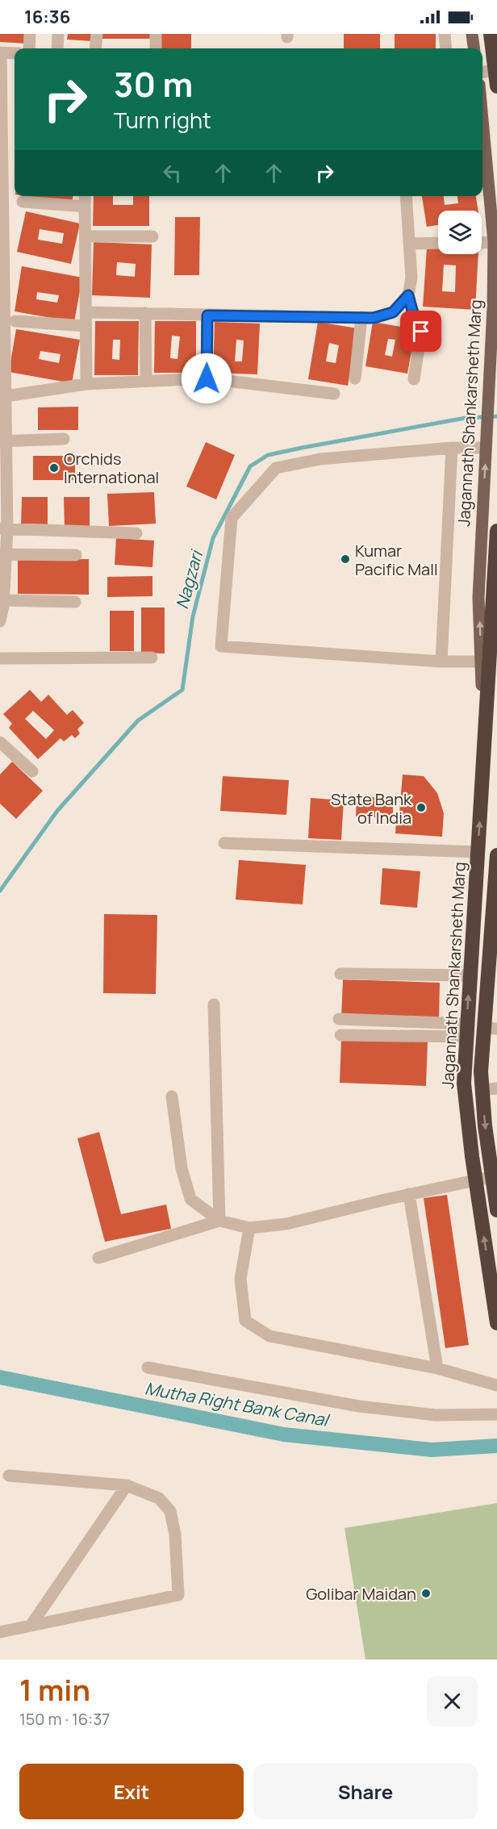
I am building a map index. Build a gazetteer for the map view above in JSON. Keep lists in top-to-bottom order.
{
  "streets": {
    "highway": ["Jagannath Shankarsheth Marg"]
  },
  "water": ["Nagzari", "Mutha Right Bank Canal"],
  "places": [
    "Orchids International",
    "Kumar Pacific Mall",
    "State Bank of India",
    "Golibar Maidan"
  ],
  "page": {
    "status": "16:36",
    "turn": ["30 m", "Turn right"],
    "heading": ["1 min", "150 m · 16:37"],
    "buttons": ["Exit", "Share"]
  }
}
